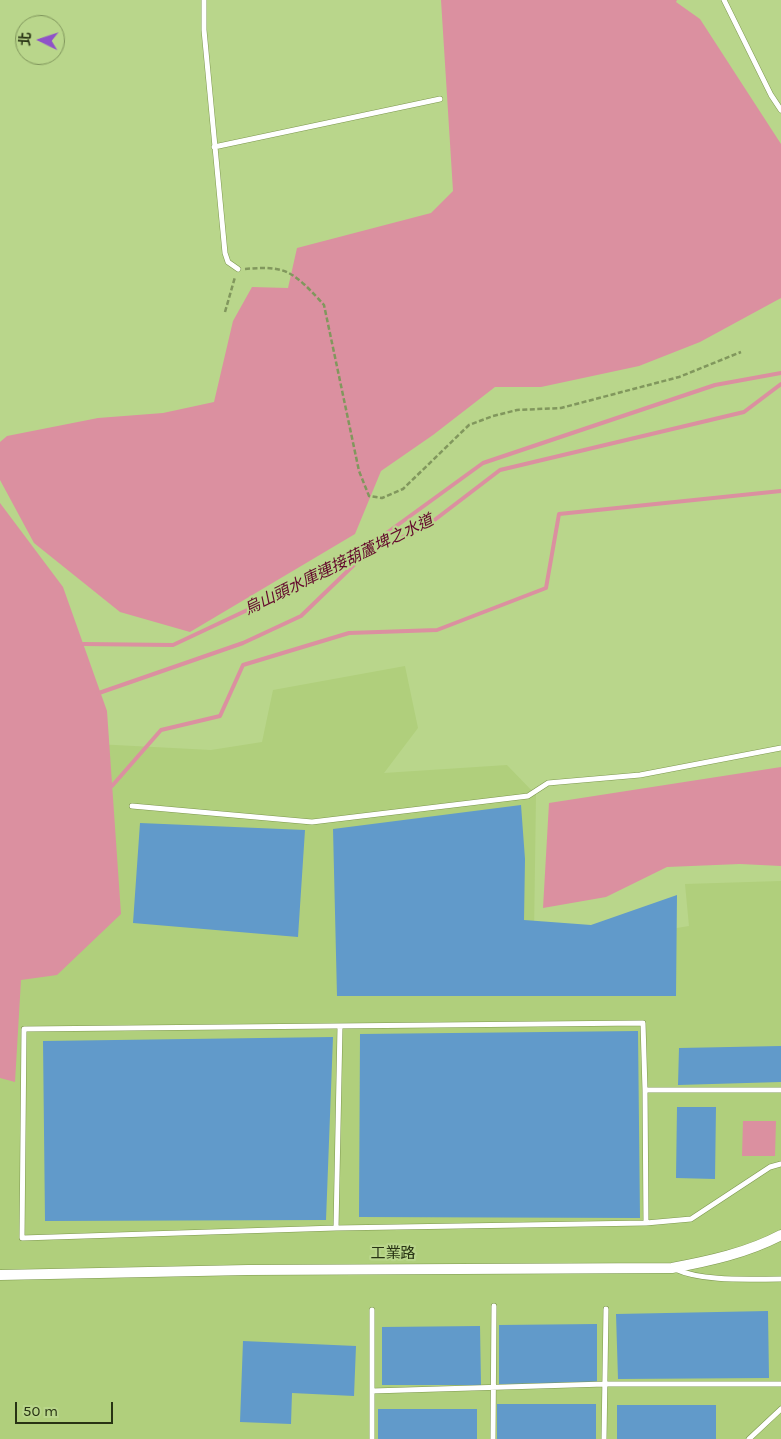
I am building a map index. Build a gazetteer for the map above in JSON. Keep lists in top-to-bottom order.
{
  "streets": {
    "street": ["工業路"]
  },
  "water": ["烏山頭水庫連接葫蘆埤之水道"],
  "scale_bar": "50 m",
  "north": "left"
}
